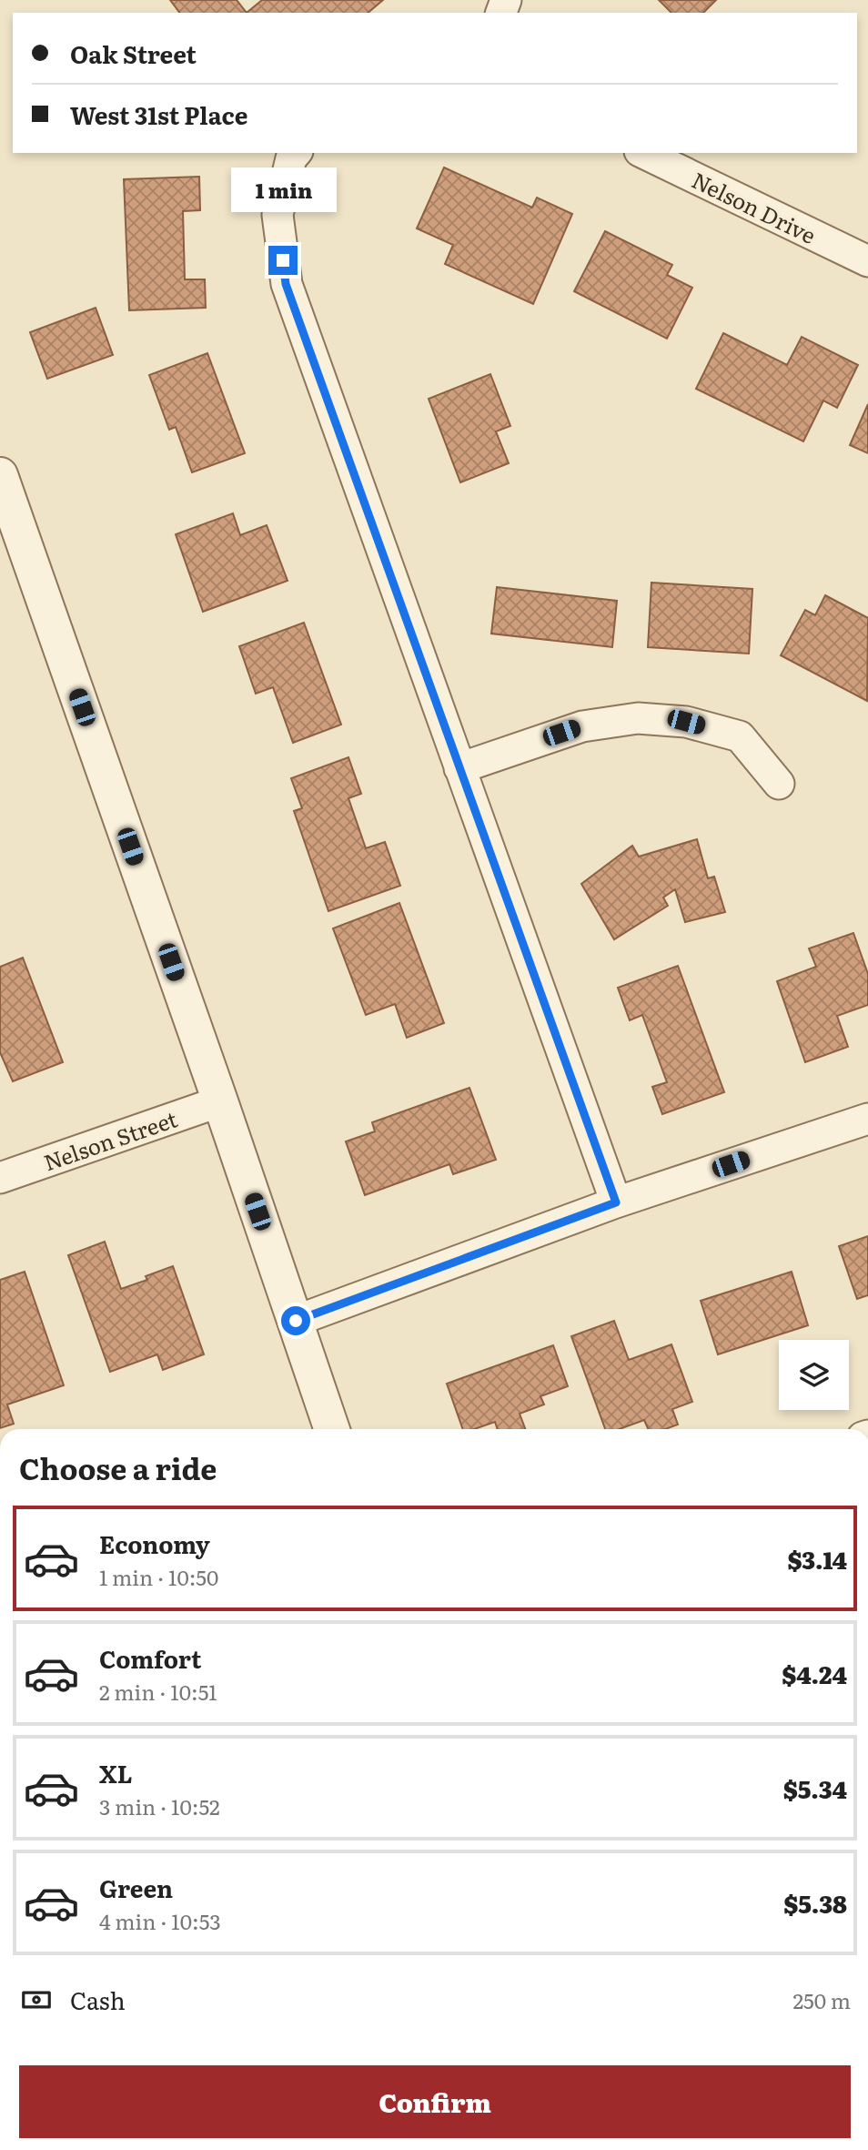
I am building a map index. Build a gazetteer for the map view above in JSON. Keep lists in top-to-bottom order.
{
  "streets": {
    "street": ["Nelson Drive", "Nelson Street"]
  },
  "page": {
    "banner": ["Oak Street", "West 31st Place"],
    "bubble": "1 min",
    "heading": "Choose a ride",
    "list": [
      {
        "name": "Economy",
        "note": "1 min · 10:50",
        "value": "$3.14"
      },
      {
        "name": "Comfort",
        "note": "2 min · 10:51",
        "value": "$4.24"
      },
      {
        "name": "XL",
        "note": "3 min · 10:52",
        "value": "$5.34"
      },
      {
        "name": "Green",
        "note": "4 min · 10:53",
        "value": "$5.38"
      }
    ],
    "pay": ["Cash", "250 m"],
    "buttons": "Confirm"
  }
}
